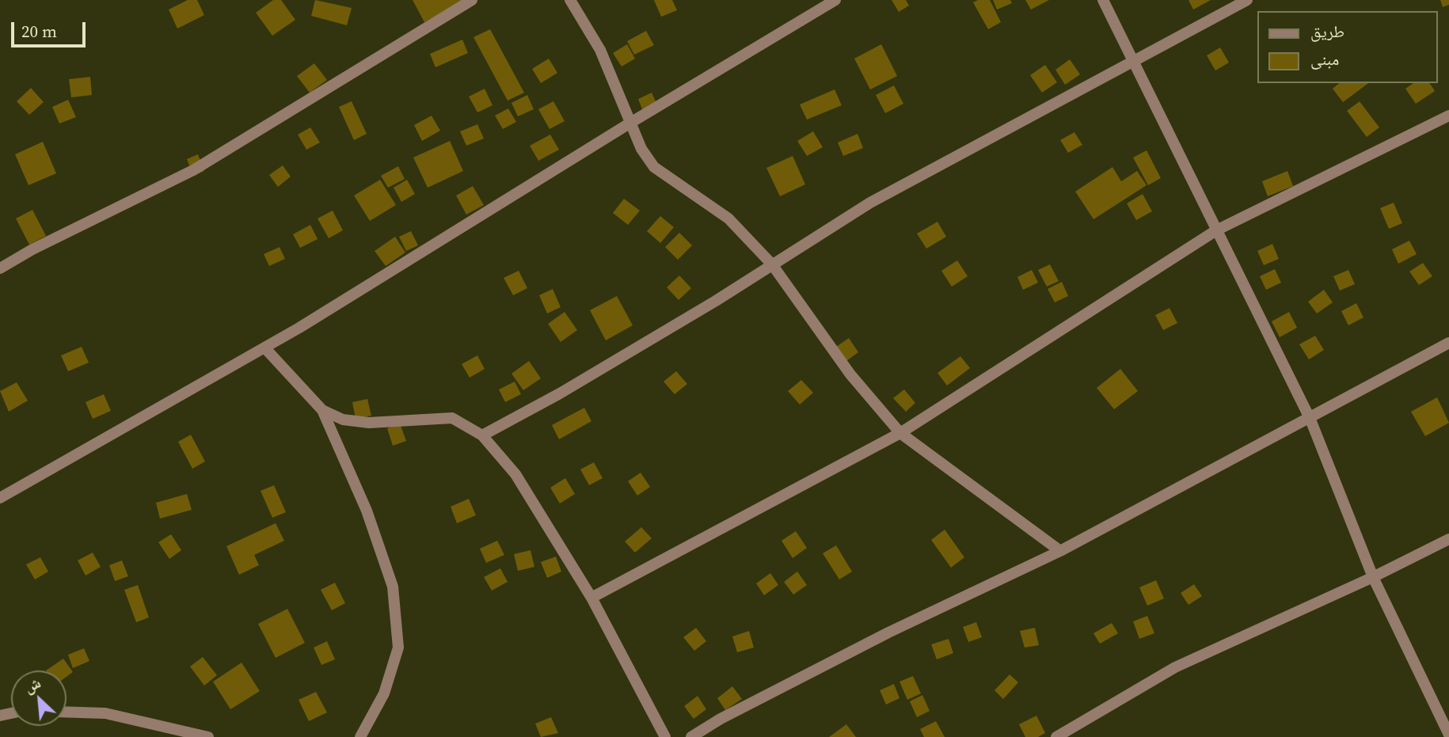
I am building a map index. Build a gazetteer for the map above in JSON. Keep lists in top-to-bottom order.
{
  "legend": ["طريق", "مبنى"],
  "scale_bar": "20 m",
  "north": "top left"
}
